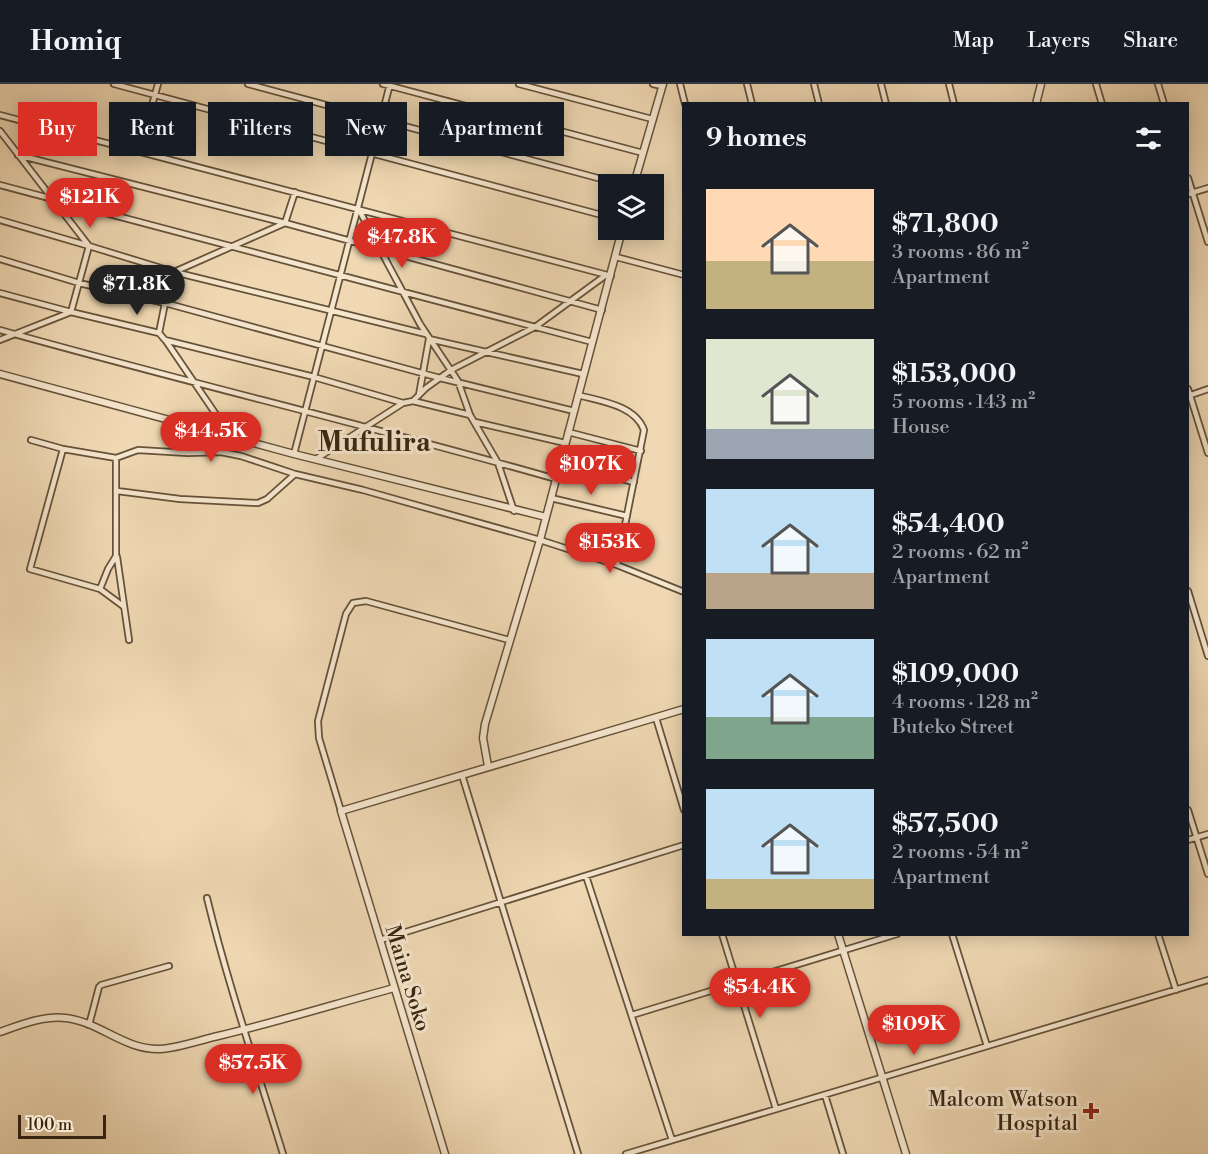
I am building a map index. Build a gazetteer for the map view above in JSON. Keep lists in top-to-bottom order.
{
  "streets": {
    "street": ["Maina Soko"]
  },
  "districts": ["Mufulira"],
  "places": {
    "health": ["Malcom Watson Hospital"]
  },
  "scale_bar": "100 m",
  "page": {
    "header": "Homiq",
    "nav": ["Map", "Layers", "Share"],
    "chip": [
      "Buy",
      "Rent",
      "Filters",
      "New",
      "Apartment"
    ],
    "heading": "9 homes",
    "list": [
      {
        "name": "$71,800",
        "note": "3 rooms · 86 m² · Apartment"
      },
      {
        "name": "$153,000",
        "note": "5 rooms · 143 m² · House"
      },
      {
        "name": "$54,400",
        "note": "2 rooms · 62 m² · Apartment"
      },
      {
        "name": "$109,000",
        "note": "4 rooms · 128 m² · Buteko Street"
      },
      {
        "name": "$57,500",
        "note": "2 rooms · 54 m² · Apartment"
      }
    ],
    "price": [
      "$121K",
      "$47.8K",
      "$71.8K",
      "$44.5K",
      "$107K",
      "$153K",
      "$54.4K",
      "$109K",
      "$57.5K"
    ],
    "scale": "100 m"
  }
}
